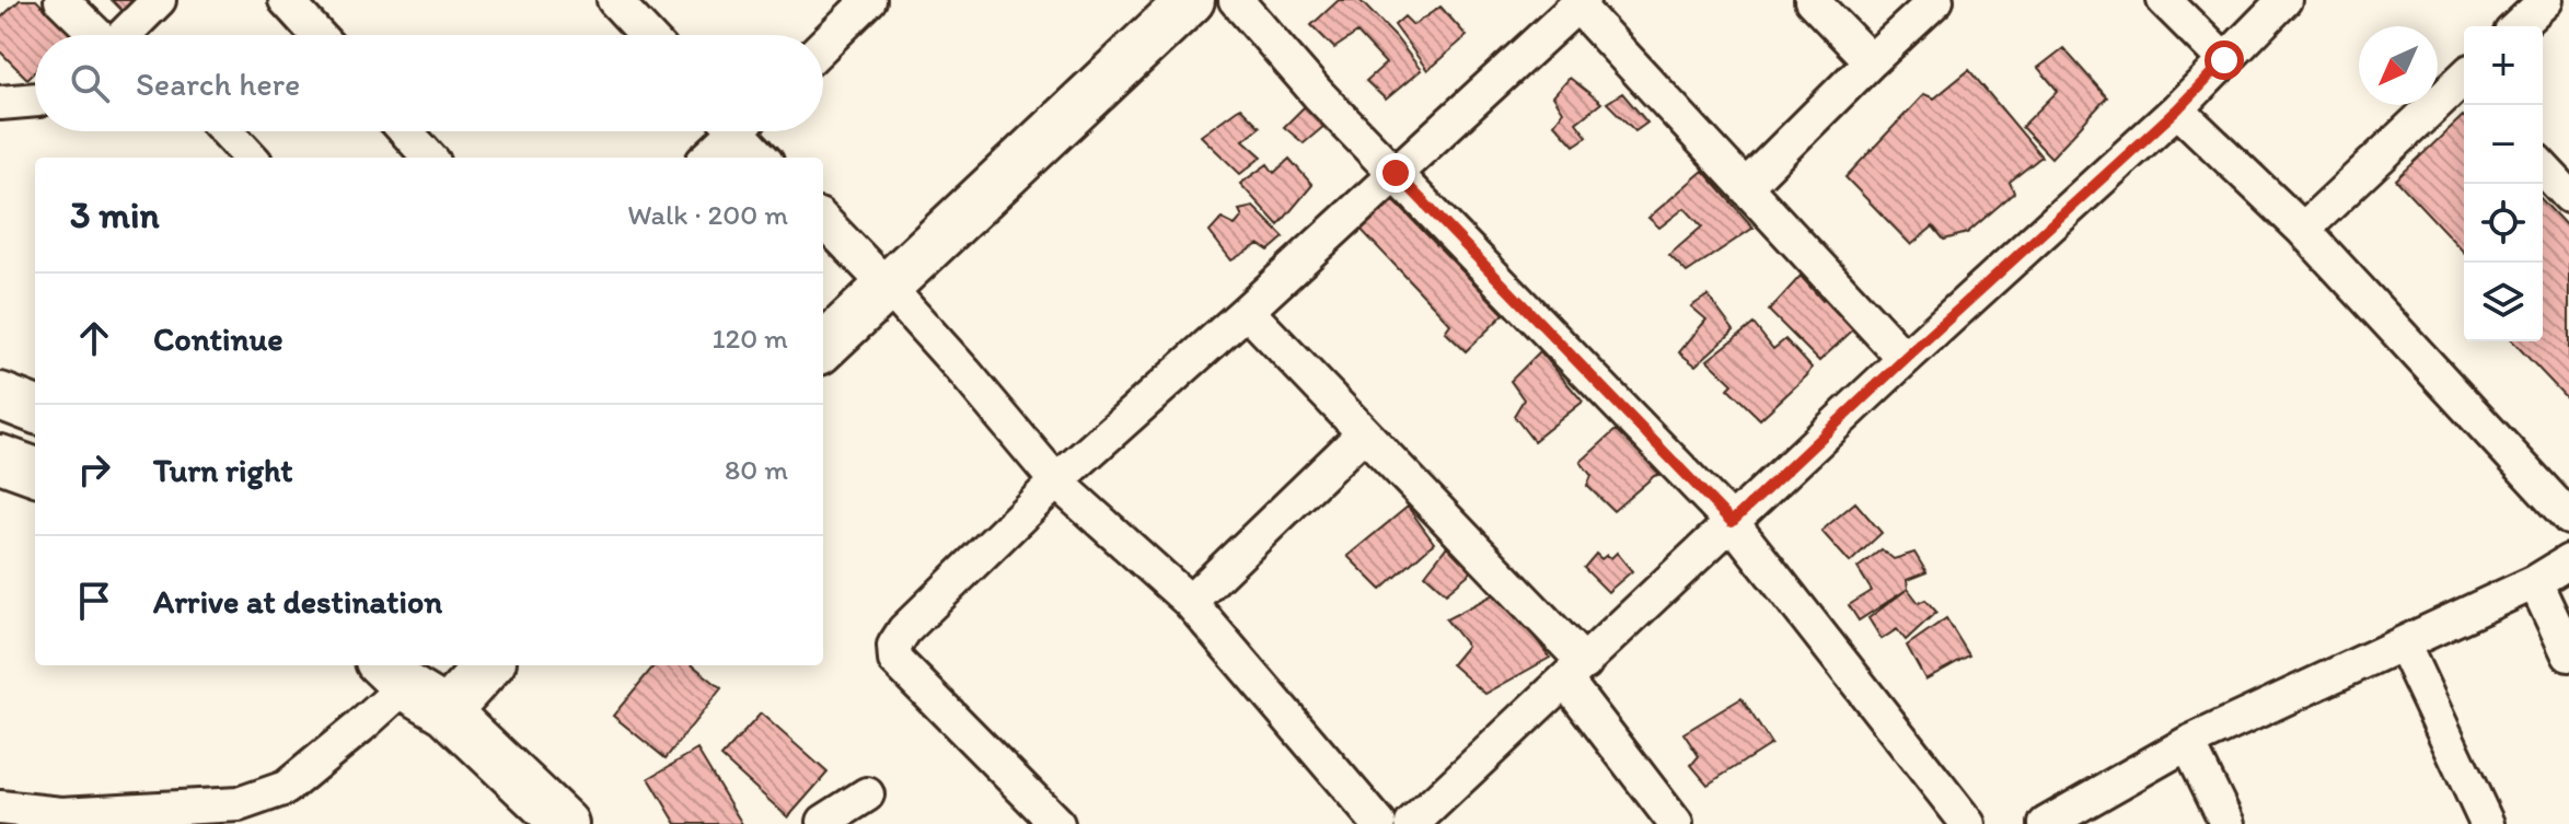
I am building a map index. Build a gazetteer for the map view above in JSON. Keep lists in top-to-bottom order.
{
  "north": "bottom left",
  "page": {
    "map_buttons": ["+", "−"],
    "search": "Search here",
    "heading": ["3 min", "Walk · 200 m"],
    "list": [
      ["Continue", "120 m"],
      ["Turn right", "80 m"],
      "Arrive at destination"
    ]
  }
}
